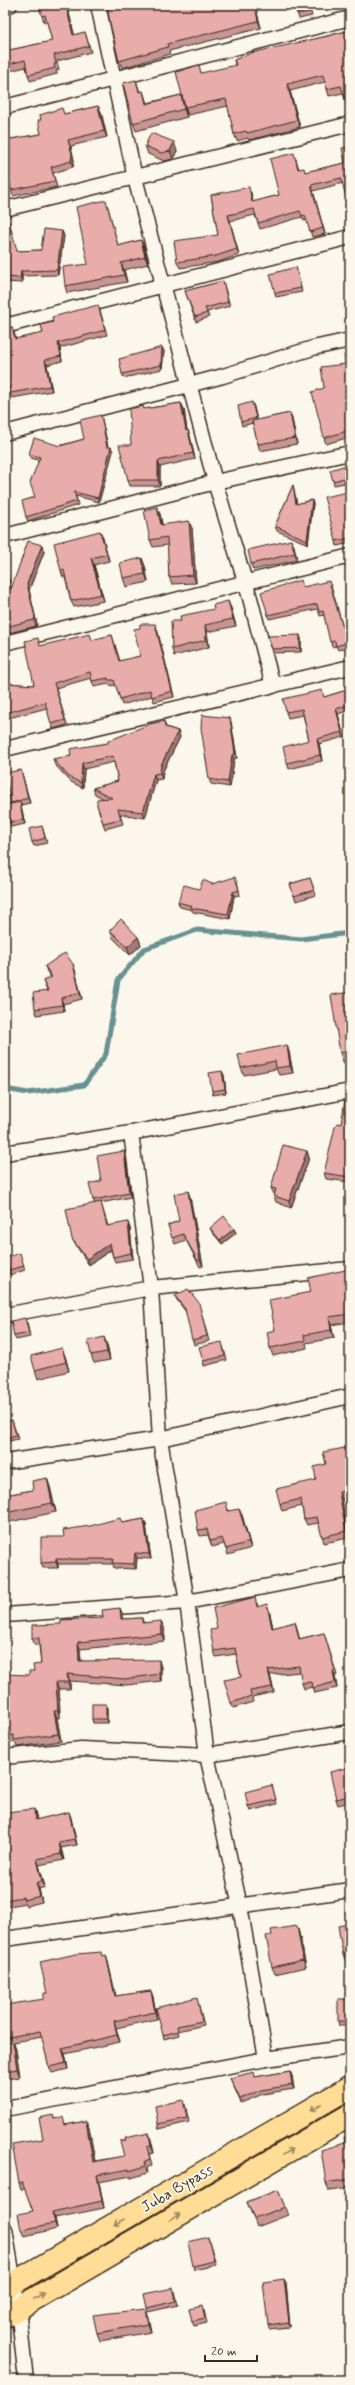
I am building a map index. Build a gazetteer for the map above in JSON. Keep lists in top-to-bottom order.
{
  "streets": {
    "main road": ["Juba Bypass"]
  },
  "scale_bar": "20 m"
}
